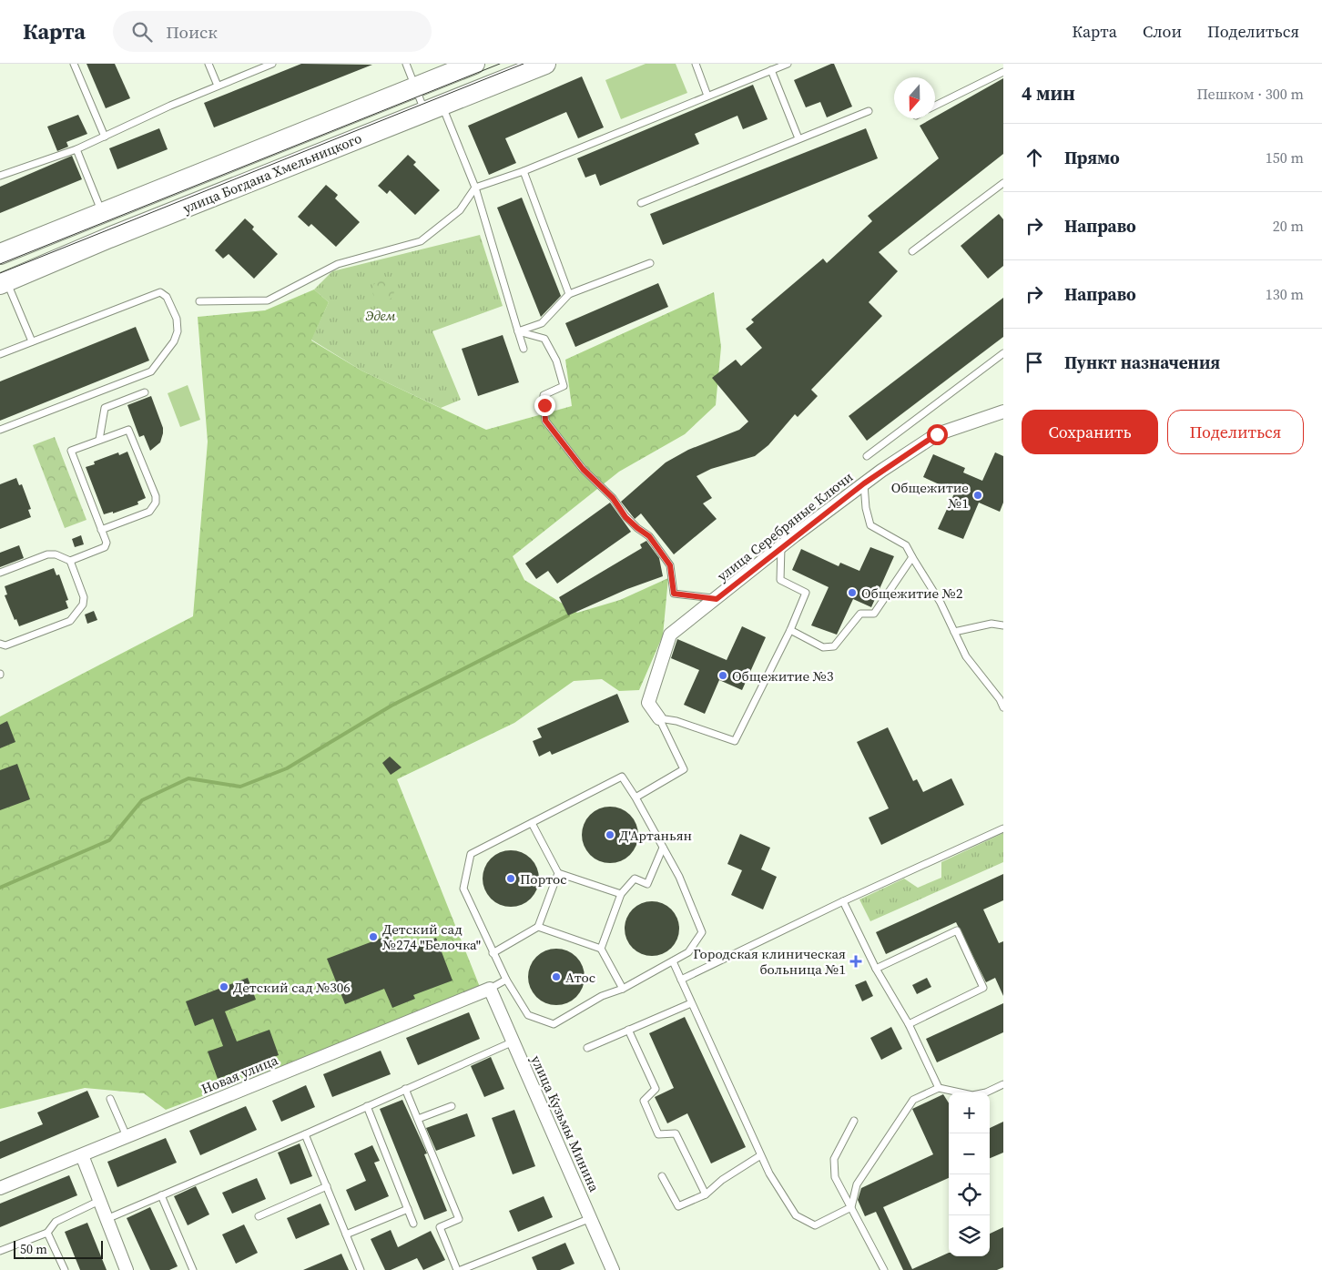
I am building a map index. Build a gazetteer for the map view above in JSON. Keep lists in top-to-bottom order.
{
  "streets": {
    "highway": ["улица Богдана Хмельницкого"],
    "street": ["улица Серебряные Ключи", "Новая улица", "улица Кузьмы Минина"]
  },
  "crossings": [
    ["Новая улица", "улица Кузьмы Минина"]
  ],
  "parks": ["Эдем"],
  "places": {
    "other": [
      "Общежитие №1",
      "Общежитие №2",
      "Общежитие №3",
      "Д'Артаньян",
      "Портос",
      "Детский сад №274 \"Белочка\"",
      "Атос",
      "Детский сад №306"
    ],
    "health": ["Городская клиническая больница №1"]
  },
  "scale_bar": "50 m",
  "north": "bottom",
  "page": {
    "header": "Карта",
    "search": "Поиск",
    "nav": ["Карта", "Слои", "Поделиться"],
    "heading": ["4 мин", "Пешком · 300 m"],
    "list": [
      ["Прямо", "150 m"],
      ["Направо", "20 m"],
      ["Направо", "130 m"],
      "Пункт назначения"
    ],
    "buttons": ["Сохранить", "Поделиться"],
    "map_buttons": ["+", "−"],
    "scale": "50 m"
  }
}
